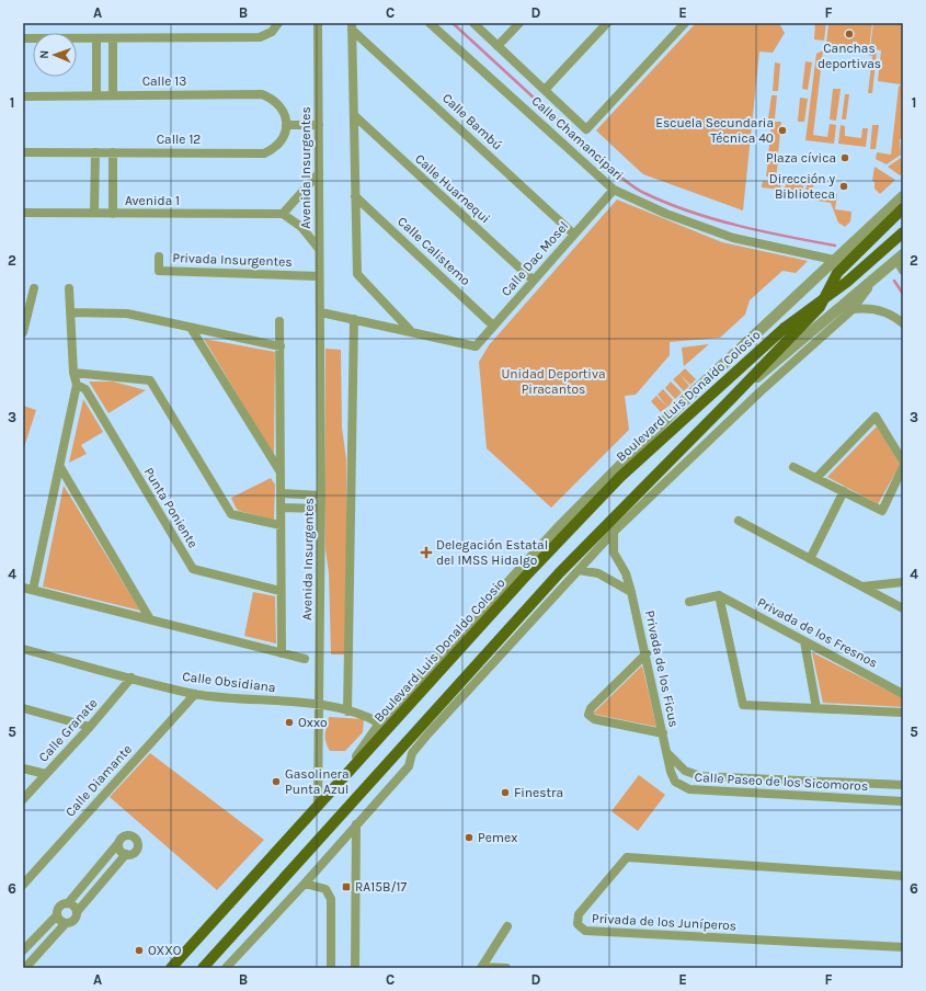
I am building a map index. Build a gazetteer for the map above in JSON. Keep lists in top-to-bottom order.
{
  "streets": {
    "main road": ["Boulevard Luis Donaldo Colosio"],
    "street": [
      "Calle 13",
      "Calle Bambú",
      "Calle Chamancipari",
      "Calle 12",
      "Avenida Insurgentes",
      "Calle Huarnequi",
      "Avenida 1",
      "Calle Calistemo",
      "Calle Dac Mosel",
      "Privada Insurgentes",
      "Punta Poniente",
      "Privada de los Fresnos",
      "Privada de los Ficus",
      "Calle Obsidiana",
      "Calle Granate",
      "Calle Diamante",
      "Calle Paseo de los Sicomoros",
      "Privada de los Juníperos"
    ]
  },
  "crossings": [
    ["Calle 13", "Calle 12"],
    ["Calle Bambú", "Calle Dac Mosel"],
    ["Calle Chamancipari", "Calle Dac Mosel"],
    ["Avenida Insurgentes", "Privada Insurgentes"],
    ["Avenida Insurgentes", "Boulevard Luis Donaldo Colosio"],
    ["Avenida Insurgentes", "Calle Obsidiana"],
    ["Calle Huarnequi", "Calle Dac Mosel"],
    ["Calle Calistemo", "Calle Dac Mosel"],
    ["Privada de los Ficus", "Calle Paseo de los Sicomoros"],
    ["Calle Obsidiana", "Calle Granate"],
    ["Calle Obsidiana", "Calle Diamante"]
  ],
  "parks": ["Unidad Deportiva Piracantos"],
  "places": {
    "other": [
      "Canchas deportivas",
      "Escuela Secundaria Técnica 40",
      "Plaza cívica",
      "Dirección y Biblioteca",
      "Oxxo",
      "Gasolinera Punta Azul",
      "Finestra",
      "Pemex",
      "OXXO"
    ],
    "health": ["Delegación Estatal del IMSS Hidalgo"],
    "transit": ["RA15B/17"]
  },
  "north": "left",
  "grid": {
    "columns": [
      "A",
      "B",
      "C",
      "D",
      "E",
      "F"
    ],
    "rows": [
      "1",
      "2",
      "3",
      "4",
      "5",
      "6"
    ]
  }
}
